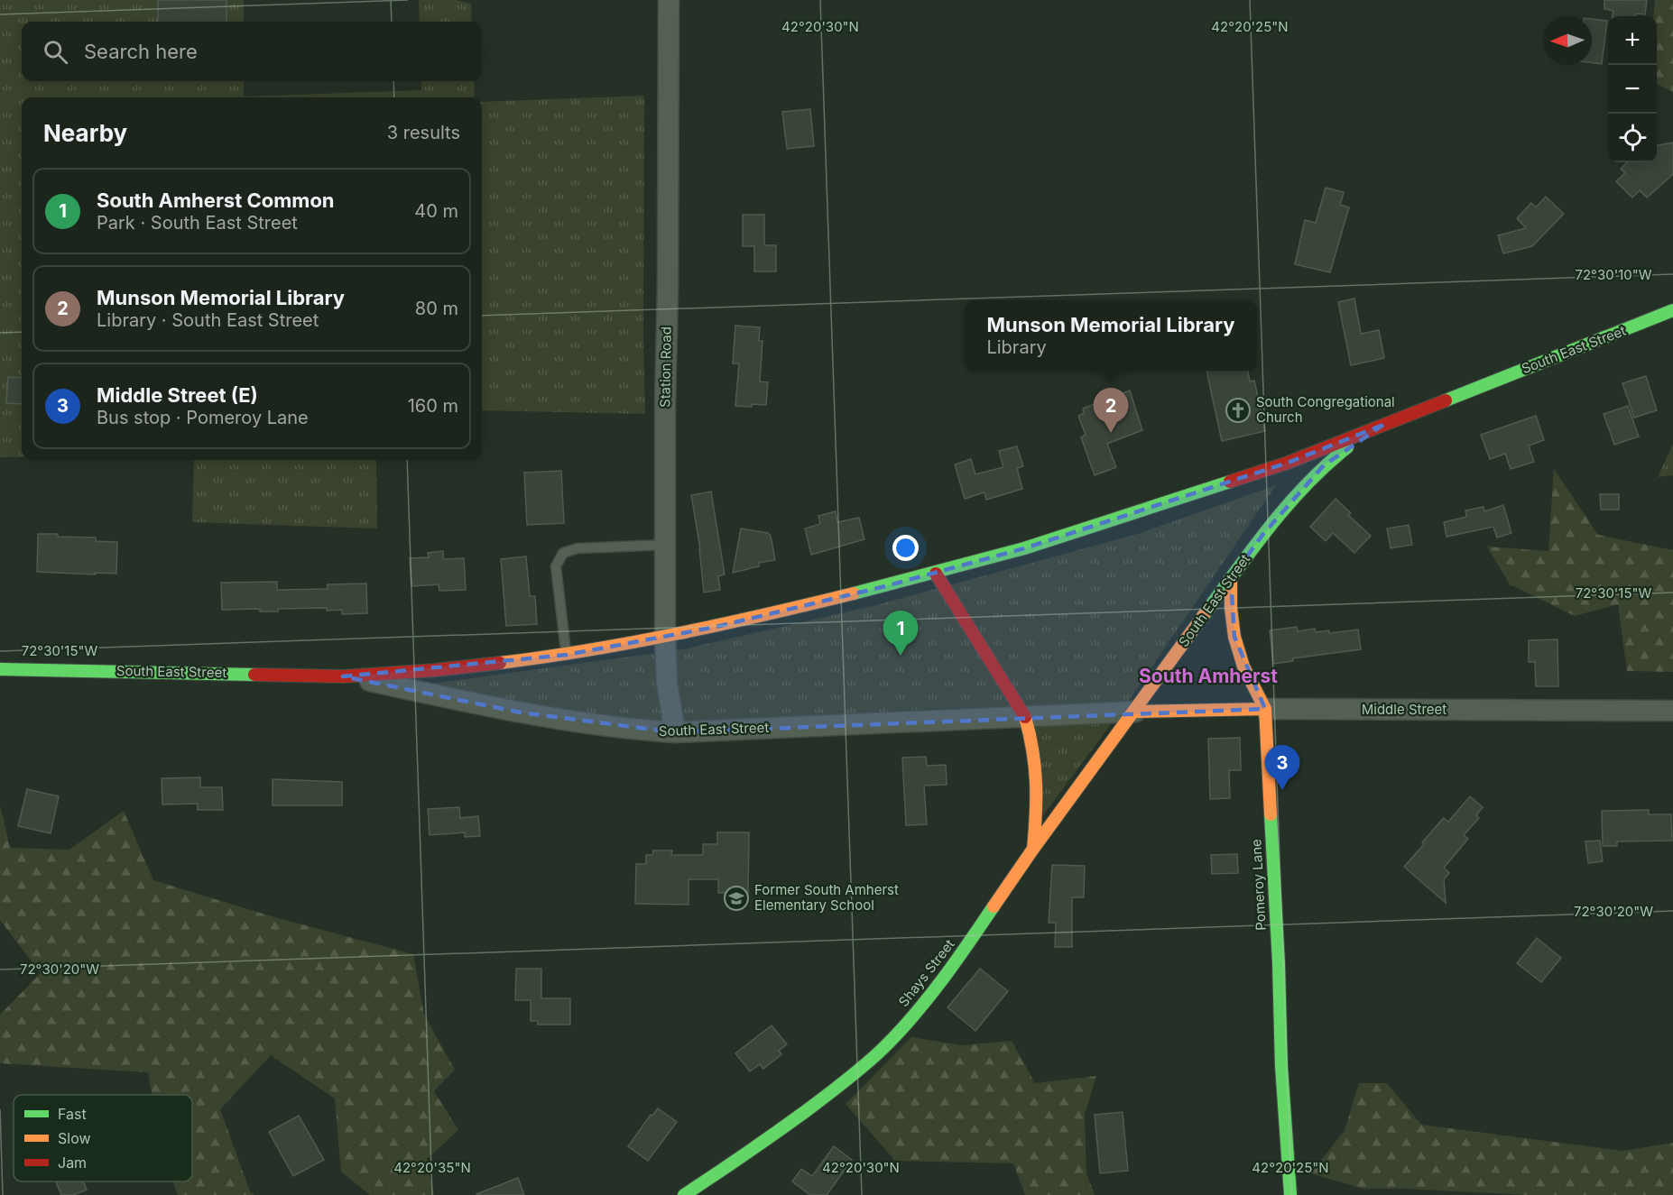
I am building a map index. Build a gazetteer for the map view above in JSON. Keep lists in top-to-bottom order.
{
  "streets": {
    "main road": [
      "South East Street",
      "Middle Street",
      "Pomeroy Lane",
      "Shays Street"
    ],
    "street": ["Station Road"]
  },
  "crossings": [
    ["South East Street", "Station Road"],
    ["South East Street", "Middle Street"],
    ["South East Street", "Pomeroy Lane"],
    ["South East Street", "Shays Street"],
    ["Middle Street", "Pomeroy Lane"],
    ["Middle Street", "Shays Street"]
  ],
  "districts": ["South Amherst"],
  "places": {
    "church": ["South Congregational Church"],
    "school or university": ["Former South Amherst Elementary School"]
  },
  "legend": ["Fast", "Slow", "Jam"],
  "north": "left",
  "page": {
    "map_buttons": ["+", "−"],
    "search": "Search here",
    "heading": ["Nearby", "3 results"],
    "list": [
      {
        "mark": "1",
        "name": "South Amherst Common",
        "note": "Park · South East Street",
        "value": "40 m"
      },
      {
        "mark": "2",
        "name": "Munson Memorial Library",
        "note": "Library · South East Street",
        "value": "80 m"
      },
      {
        "mark": "3",
        "name": "Middle Street (E)",
        "note": "Bus stop · Pomeroy Lane",
        "value": "160 m"
      }
    ],
    "popup": ["Munson Memorial Library", "Library"],
    "pins": ["2", "1", "3"]
  },
  "coordinates": [
    "42°20'30\"N",
    "42°20'25\"N",
    "72°30'10\"W",
    "72°30'15\"W",
    "72°30'20\"W",
    "42°20'35\"N"
  ]
}
